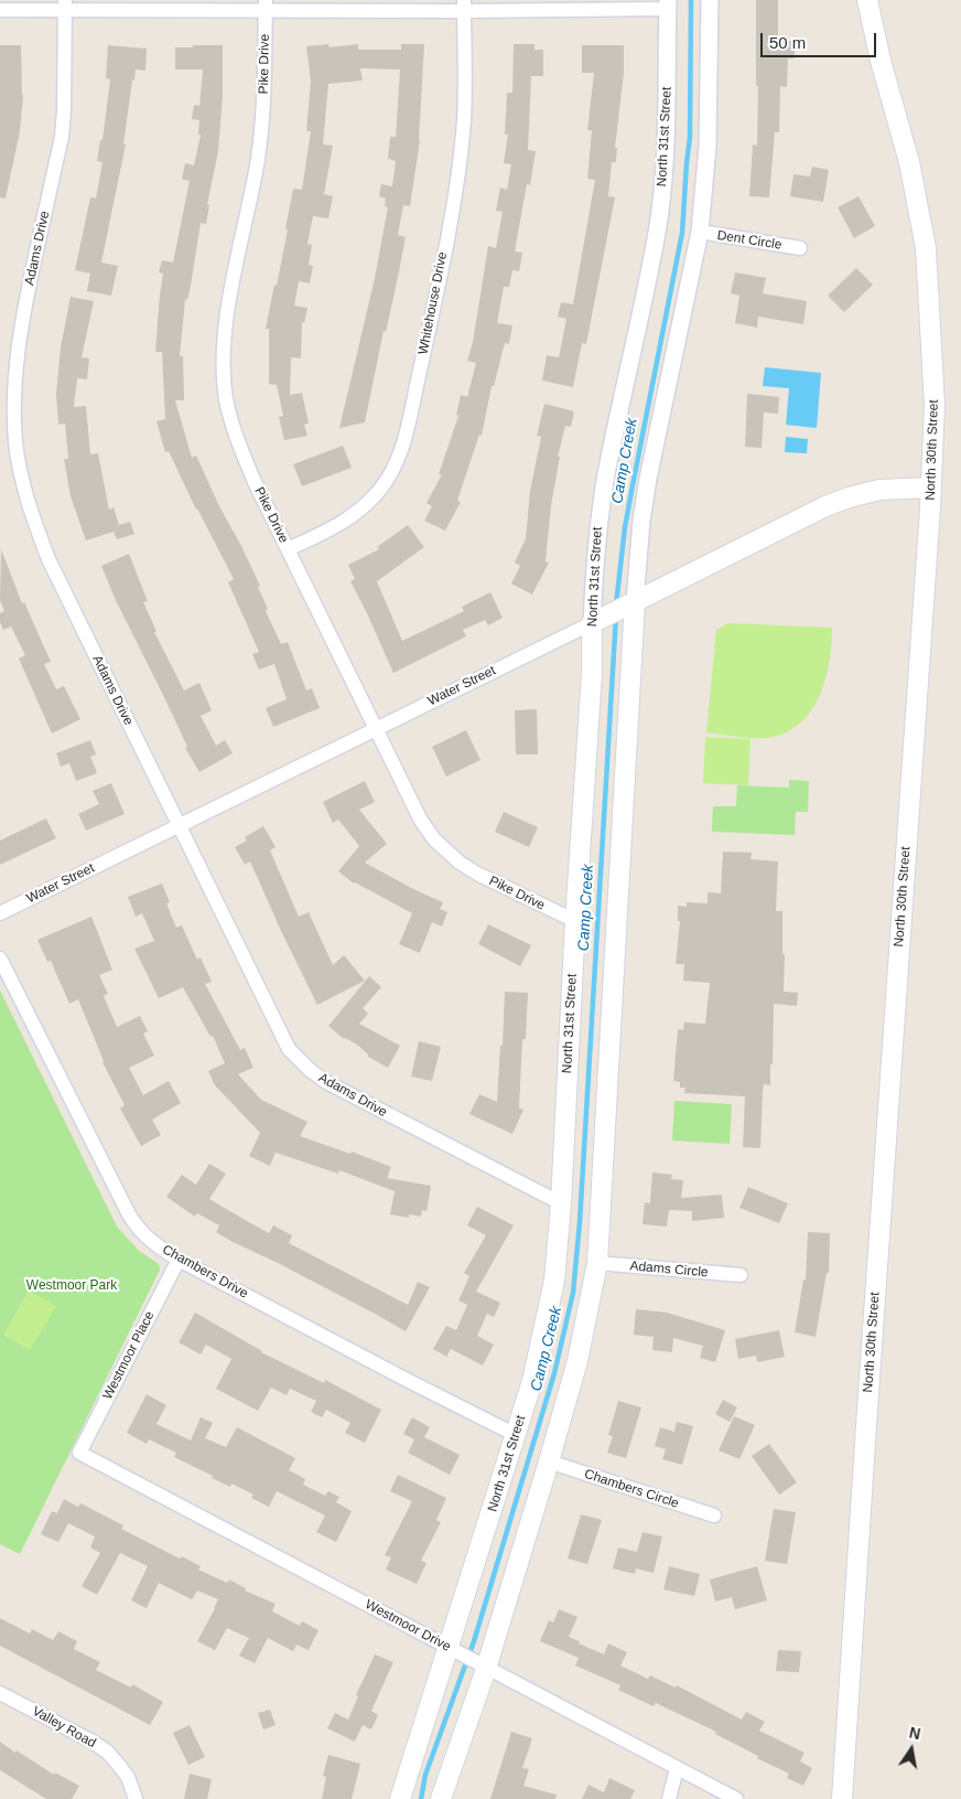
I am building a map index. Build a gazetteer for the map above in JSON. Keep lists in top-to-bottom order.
{
  "streets": {
    "main road": ["North 31st Street", "North 30th Street", "Water Street"],
    "street": [
      "Pike Drive",
      "Dent Circle",
      "Adams Drive",
      "Whitehouse Drive",
      "Adams Circle",
      "Chambers Drive",
      "Westmoor Place",
      "Chambers Circle",
      "Westmoor Drive",
      "Valley Road"
    ]
  },
  "crossings": [
    ["Pike Drive", "North 31st Street"],
    ["Pike Drive", "Whitehouse Drive"],
    ["Pike Drive", "Water Street"],
    ["North 31st Street", "Adams Drive"],
    ["North 31st Street", "Water Street"],
    ["North 31st Street", "Chambers Drive"],
    ["North 31st Street", "Westmoor Drive"],
    ["Adams Drive", "Water Street"],
    ["North 30th Street", "Water Street"],
    ["Chambers Drive", "Westmoor Place"],
    ["Westmoor Place", "Westmoor Drive"]
  ],
  "water": ["Camp Creek"],
  "parks": ["Westmoor Park"],
  "scale_bar": "50 m",
  "north": "top"
}
